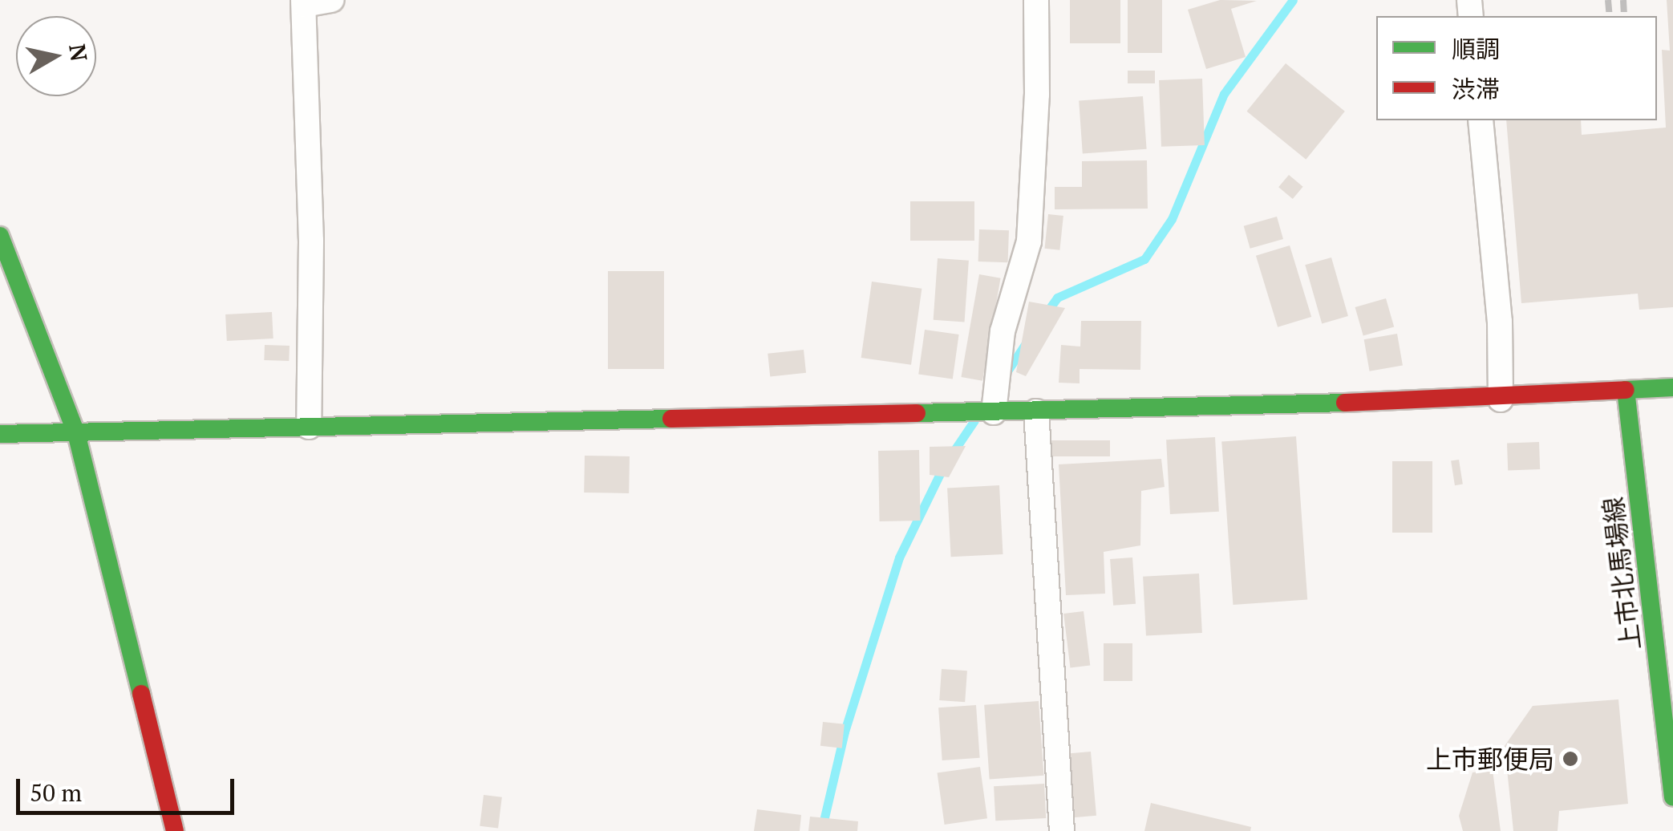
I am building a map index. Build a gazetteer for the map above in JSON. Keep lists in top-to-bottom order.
{
  "streets": {
    "street": ["上市北馬場線"]
  },
  "places": ["上市郵便局"],
  "legend": ["順調", "渋滞"],
  "scale_bar": "50 m",
  "north": "right"
}
